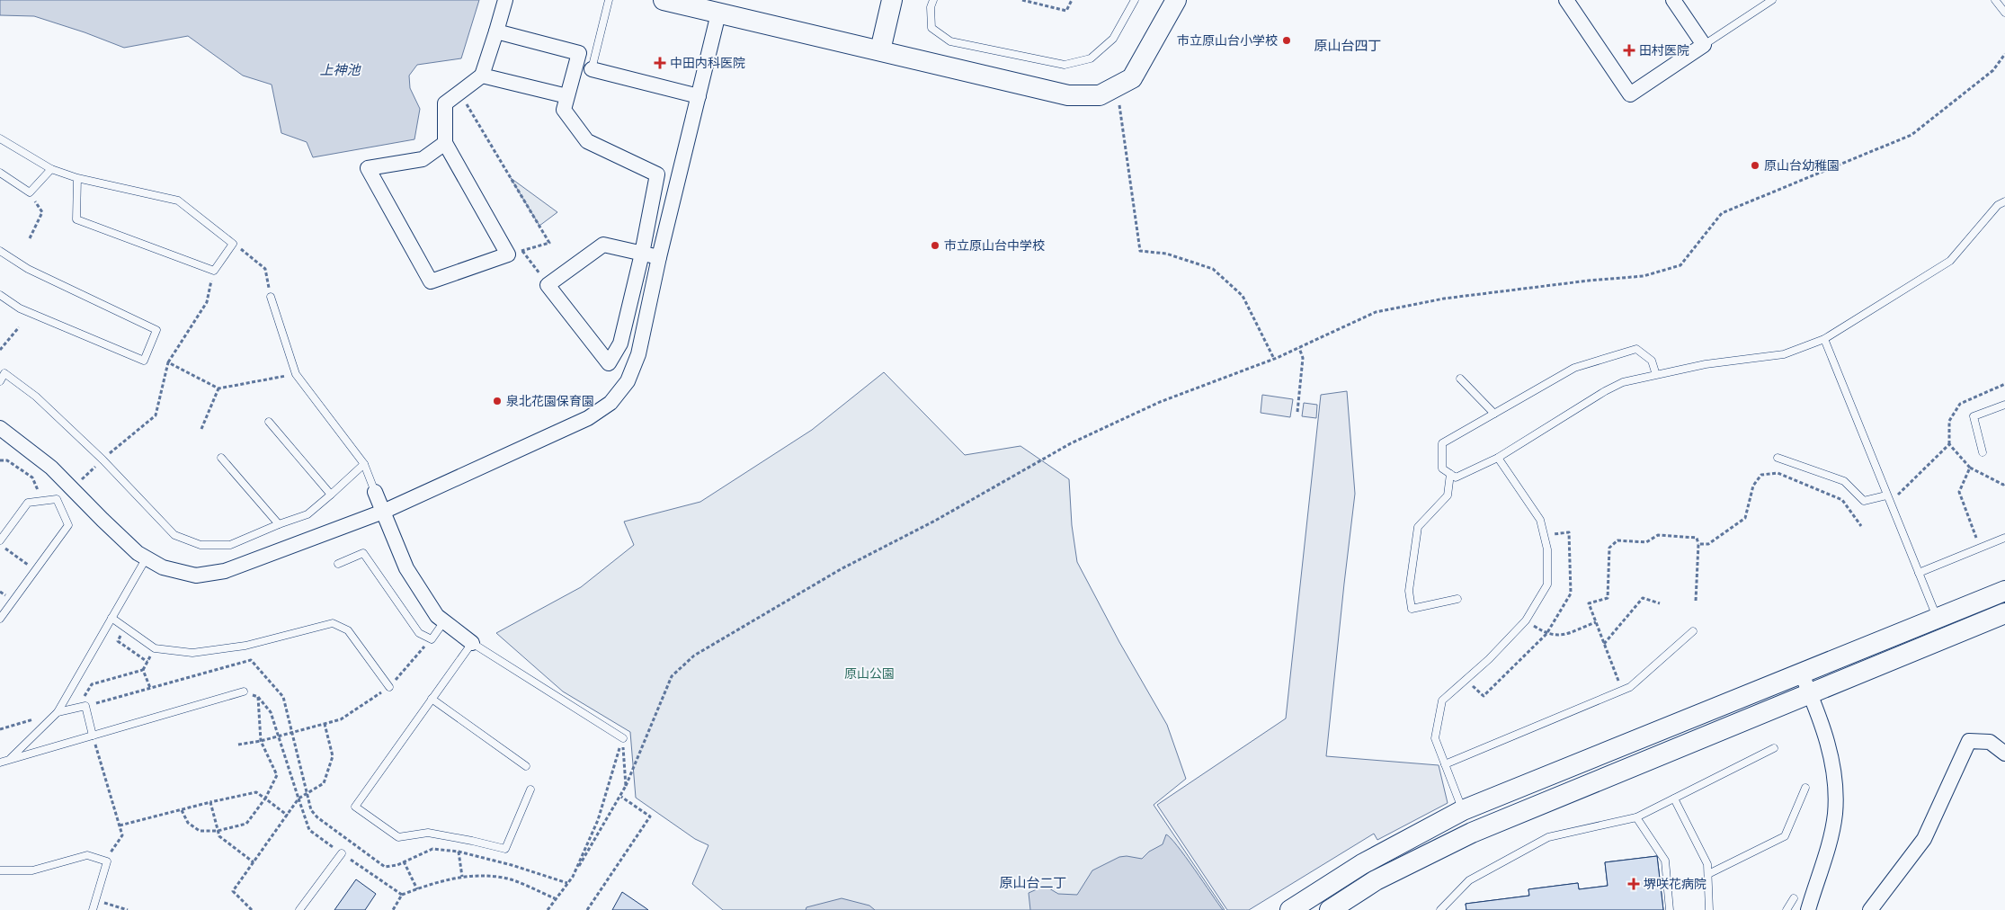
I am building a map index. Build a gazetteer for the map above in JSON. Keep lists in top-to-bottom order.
{
  "districts": ["原山台四丁", "原山台二丁"],
  "water": ["上神池"],
  "parks": ["原山公園"],
  "places": {
    "other": [
      "市立原山台小学校",
      "原山台幼稚園",
      "市立原山台中学校",
      "泉北花園保育園"
    ],
    "health": ["田村医院", "中田内科医院", "堺咲花病院"]
  }
}
